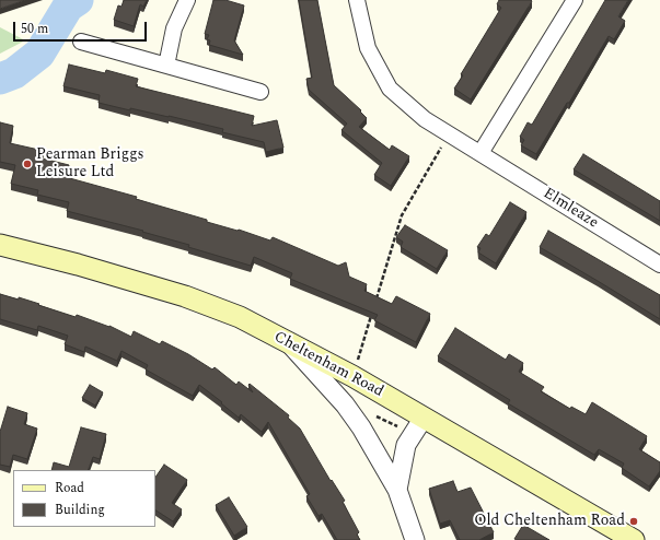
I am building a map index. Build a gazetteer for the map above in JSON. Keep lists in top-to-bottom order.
{
  "streets": {
    "main road": ["Cheltenham Road"],
    "street": ["Elmleaze"]
  },
  "places": ["Pearman Briggs Leisure Ltd", "Old Cheltenham Road"],
  "legend": ["Road", "Building"],
  "scale_bar": "50 m"
}
